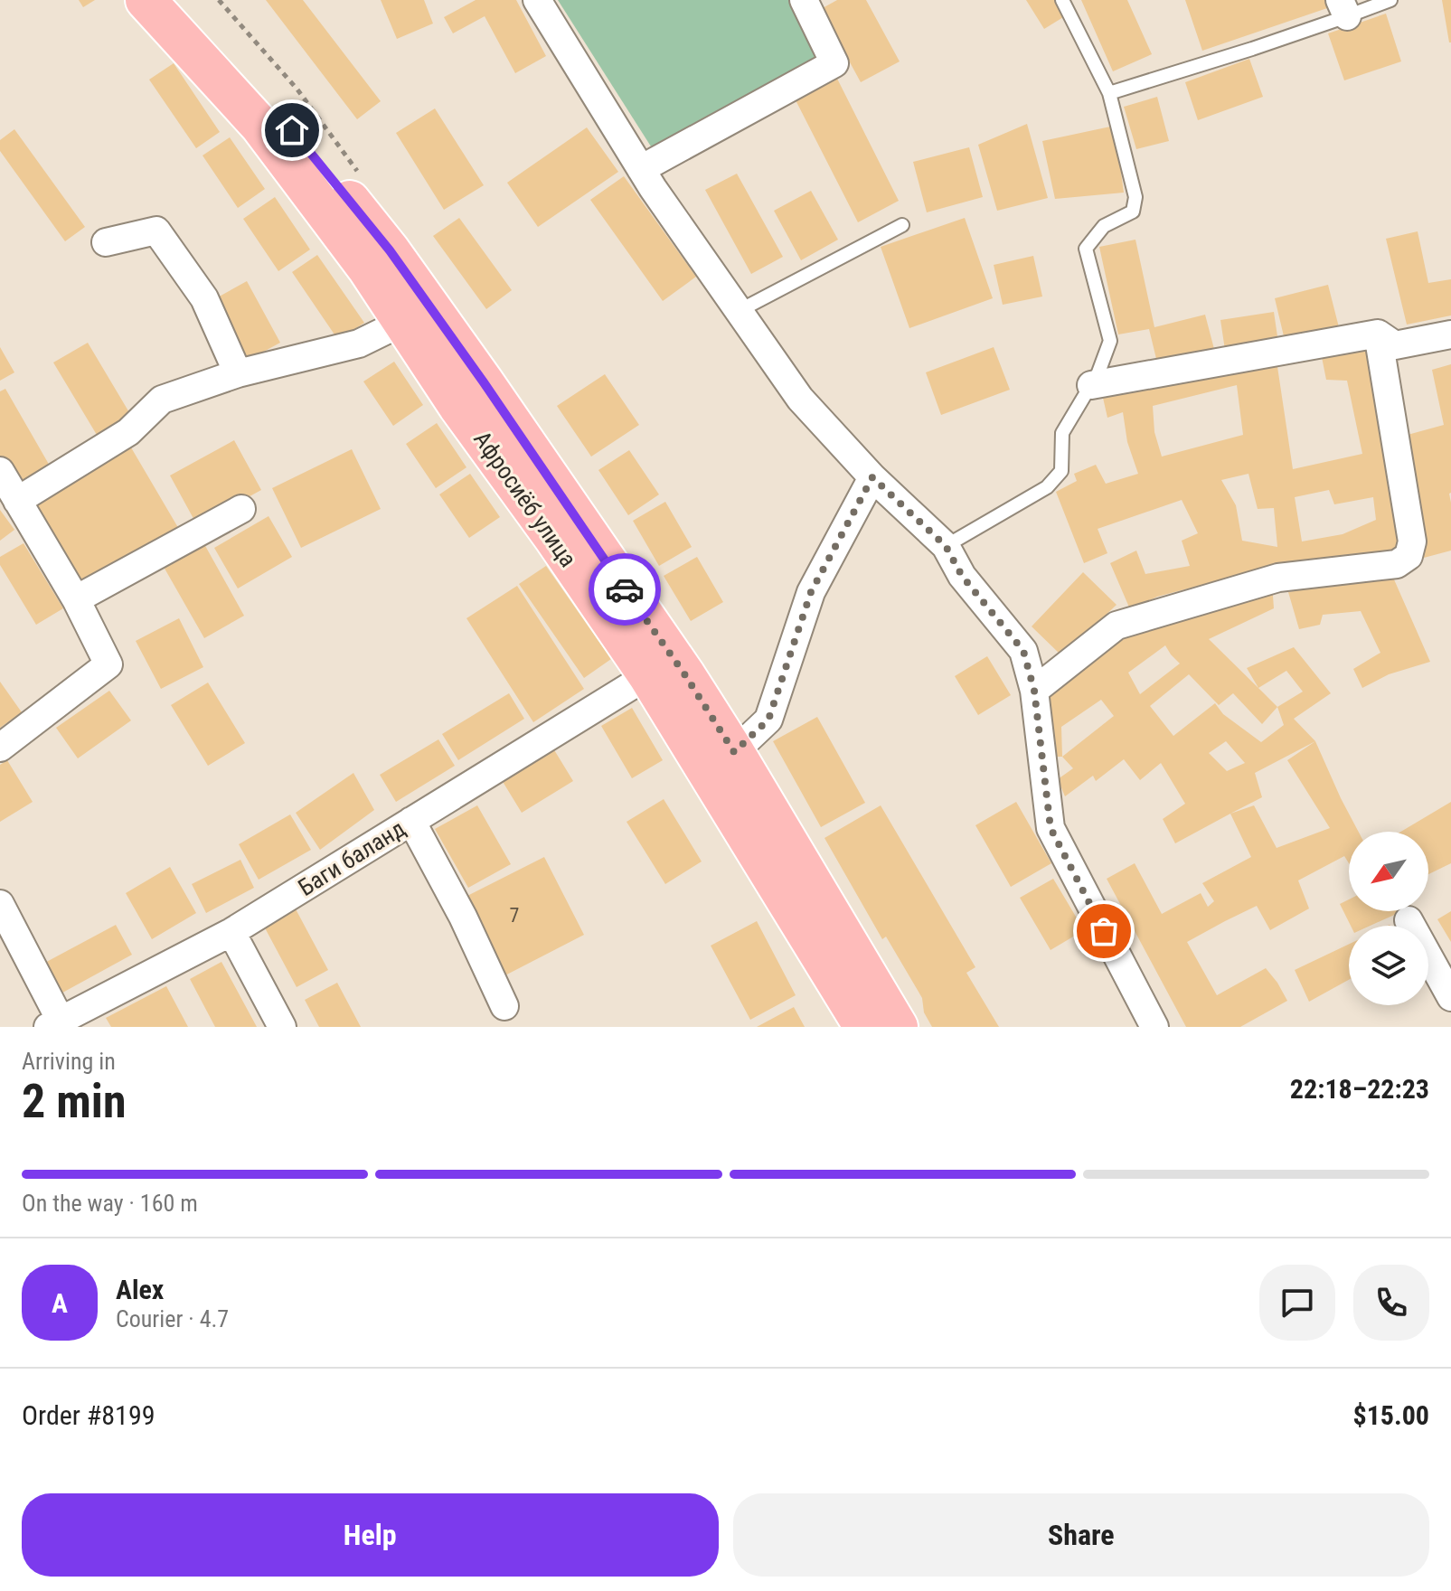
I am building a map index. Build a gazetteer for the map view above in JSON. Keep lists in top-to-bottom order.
{
  "streets": {
    "main road": ["Афросиёб улица"],
    "street": ["Баги баланд"]
  },
  "crossings": [
    ["Афросиёб улица", "Баги баланд"]
  ],
  "house_numbers": ["7"],
  "north": "bottom left",
  "page": {
    "heading": ["2 min", "Arriving in", "22:18–22:23"],
    "panel": [
      "Alex",
      "Courier · 4.7",
      "Order #8199",
      "$15.00"
    ],
    "bar": "On the way · 160 m",
    "round": "A",
    "buttons": ["Help", "Share"]
  }
}
